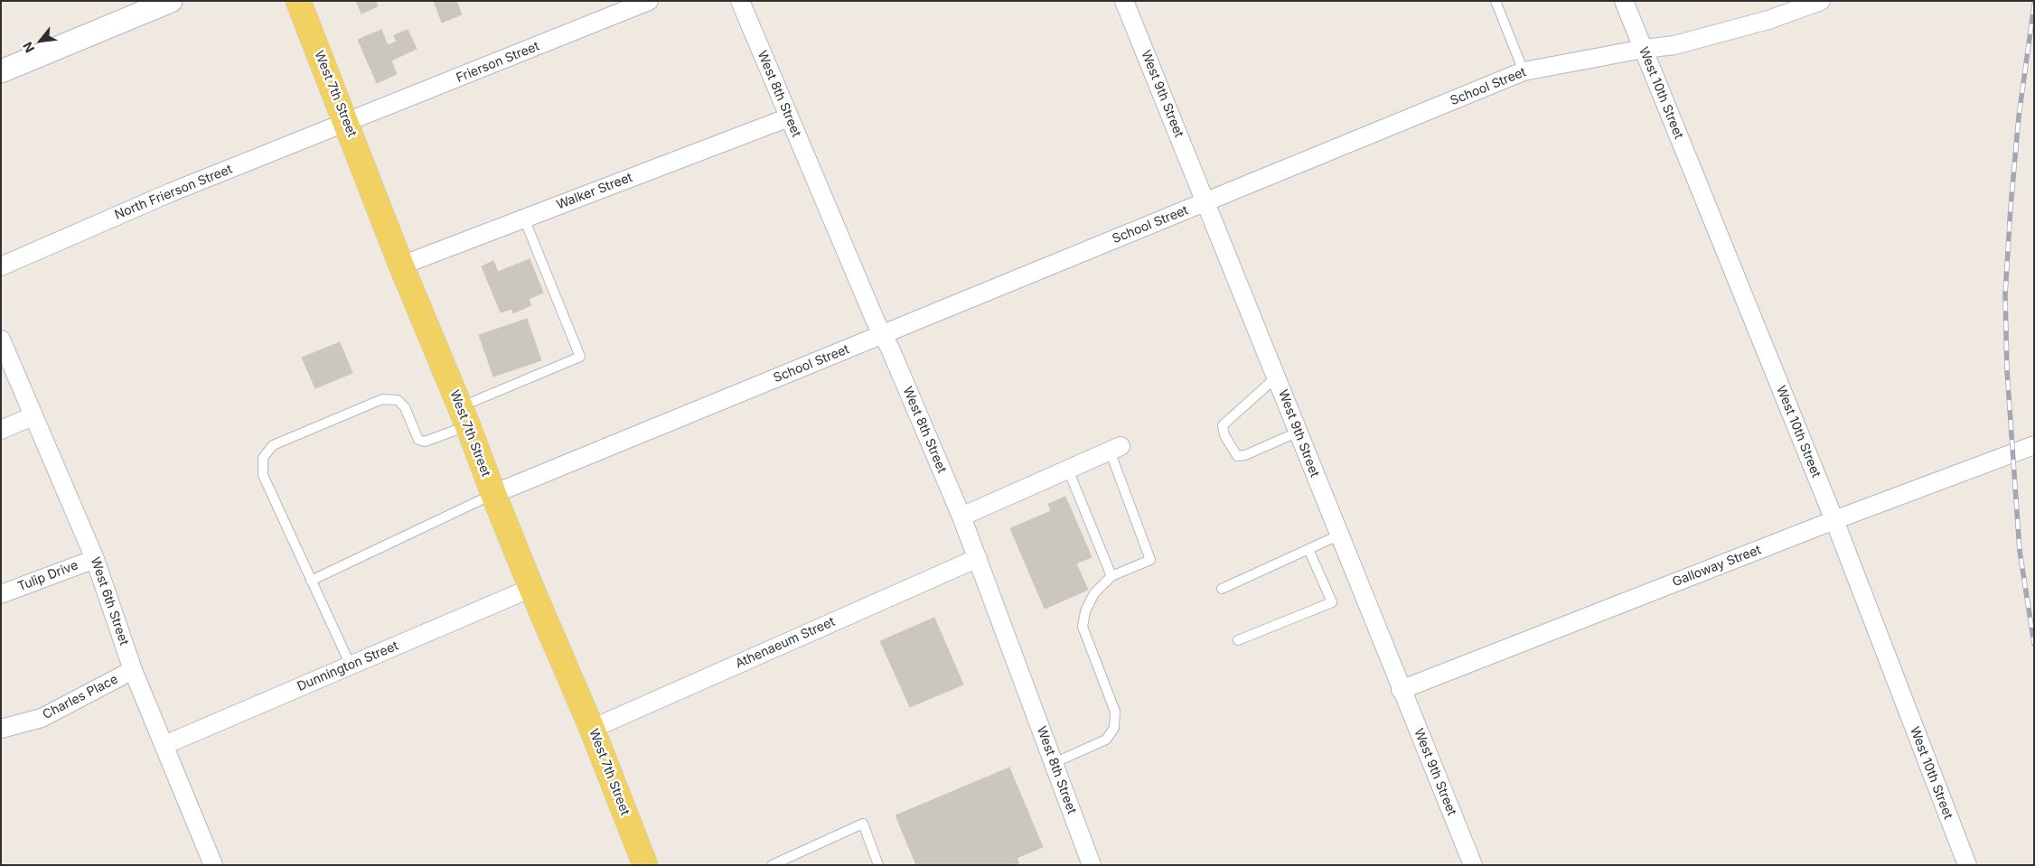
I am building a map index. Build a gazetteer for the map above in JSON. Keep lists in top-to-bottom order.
{
  "streets": {
    "main road": ["West 7th Street"],
    "street": [
      "Frierson Street",
      "School Street",
      "West 10th Street",
      "West 8th Street",
      "West 9th Street",
      "Walker Street",
      "North Frierson Street",
      "Galloway Street",
      "Tulip Drive",
      "West 6th Street",
      "Athenaeum Street",
      "Dunnington Street",
      "Charles Place"
    ]
  },
  "crossings": [
    ["Frierson Street", "West 7th Street"],
    ["Frierson Street", "North Frierson Street"],
    ["School Street", "West 10th Street"],
    ["School Street", "West 7th Street"],
    ["School Street", "West 8th Street"],
    ["School Street", "West 9th Street"],
    ["West 10th Street", "Galloway Street"],
    ["West 7th Street", "Walker Street"],
    ["West 7th Street", "North Frierson Street"],
    ["West 7th Street", "Athenaeum Street"],
    ["West 7th Street", "Dunnington Street"],
    ["West 8th Street", "Walker Street"],
    ["West 8th Street", "Athenaeum Street"],
    ["West 9th Street", "Galloway Street"],
    ["Tulip Drive", "West 6th Street"],
    ["West 6th Street", "Dunnington Street"],
    ["West 6th Street", "Charles Place"]
  ],
  "north": "bottom left"
}
